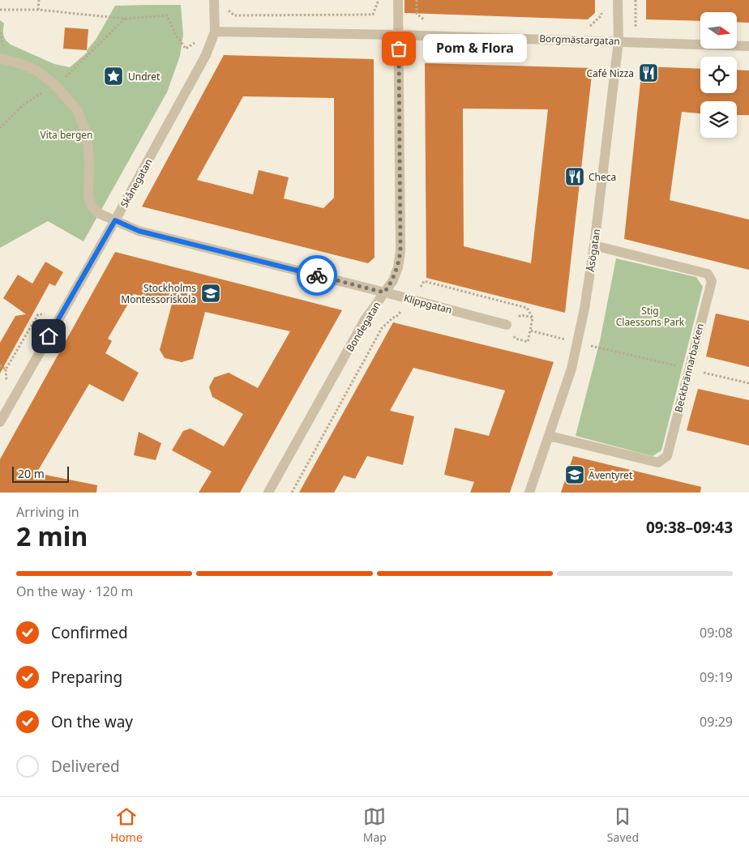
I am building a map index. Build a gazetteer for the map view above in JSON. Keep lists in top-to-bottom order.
{
  "streets": {
    "street": [
      "Borgmästargatan",
      "Skånegatan",
      "Åsögatan",
      "Klippgatan",
      "Bondegatan",
      "Beckbrännarbacken"
    ]
  },
  "crossings": [
    ["Borgmästargatan", "Skånegatan"],
    ["Borgmästargatan", "Åsögatan"],
    ["Borgmästargatan", "Bondegatan"],
    ["Skånegatan", "Klippgatan"],
    ["Åsögatan", "Beckbrännarbacken"],
    ["Klippgatan", "Bondegatan"]
  ],
  "parks": ["Vita bergen", "Stig Claessons Park"],
  "places": {
    "other": ["Pom & Flora"],
    "restaurant": ["Café Nizza", "Checa"],
    "place": ["Undret"],
    "school or university": ["Stockholms Montessoriskola", "Äventyret"]
  },
  "scale_bar": "20 m",
  "north": "right",
  "page": {
    "bubble": "Pom & Flora",
    "scale": "20 m",
    "heading": ["2 min", "Arriving in", "09:38–09:43"],
    "bar": "On the way · 120 m",
    "list": [
      ["Confirmed", "09:08"],
      ["Preparing", "09:19"],
      ["On the way", "09:29"],
      "Delivered"
    ],
    "tabs": ["Home", "Map", "Saved"]
  }
}
